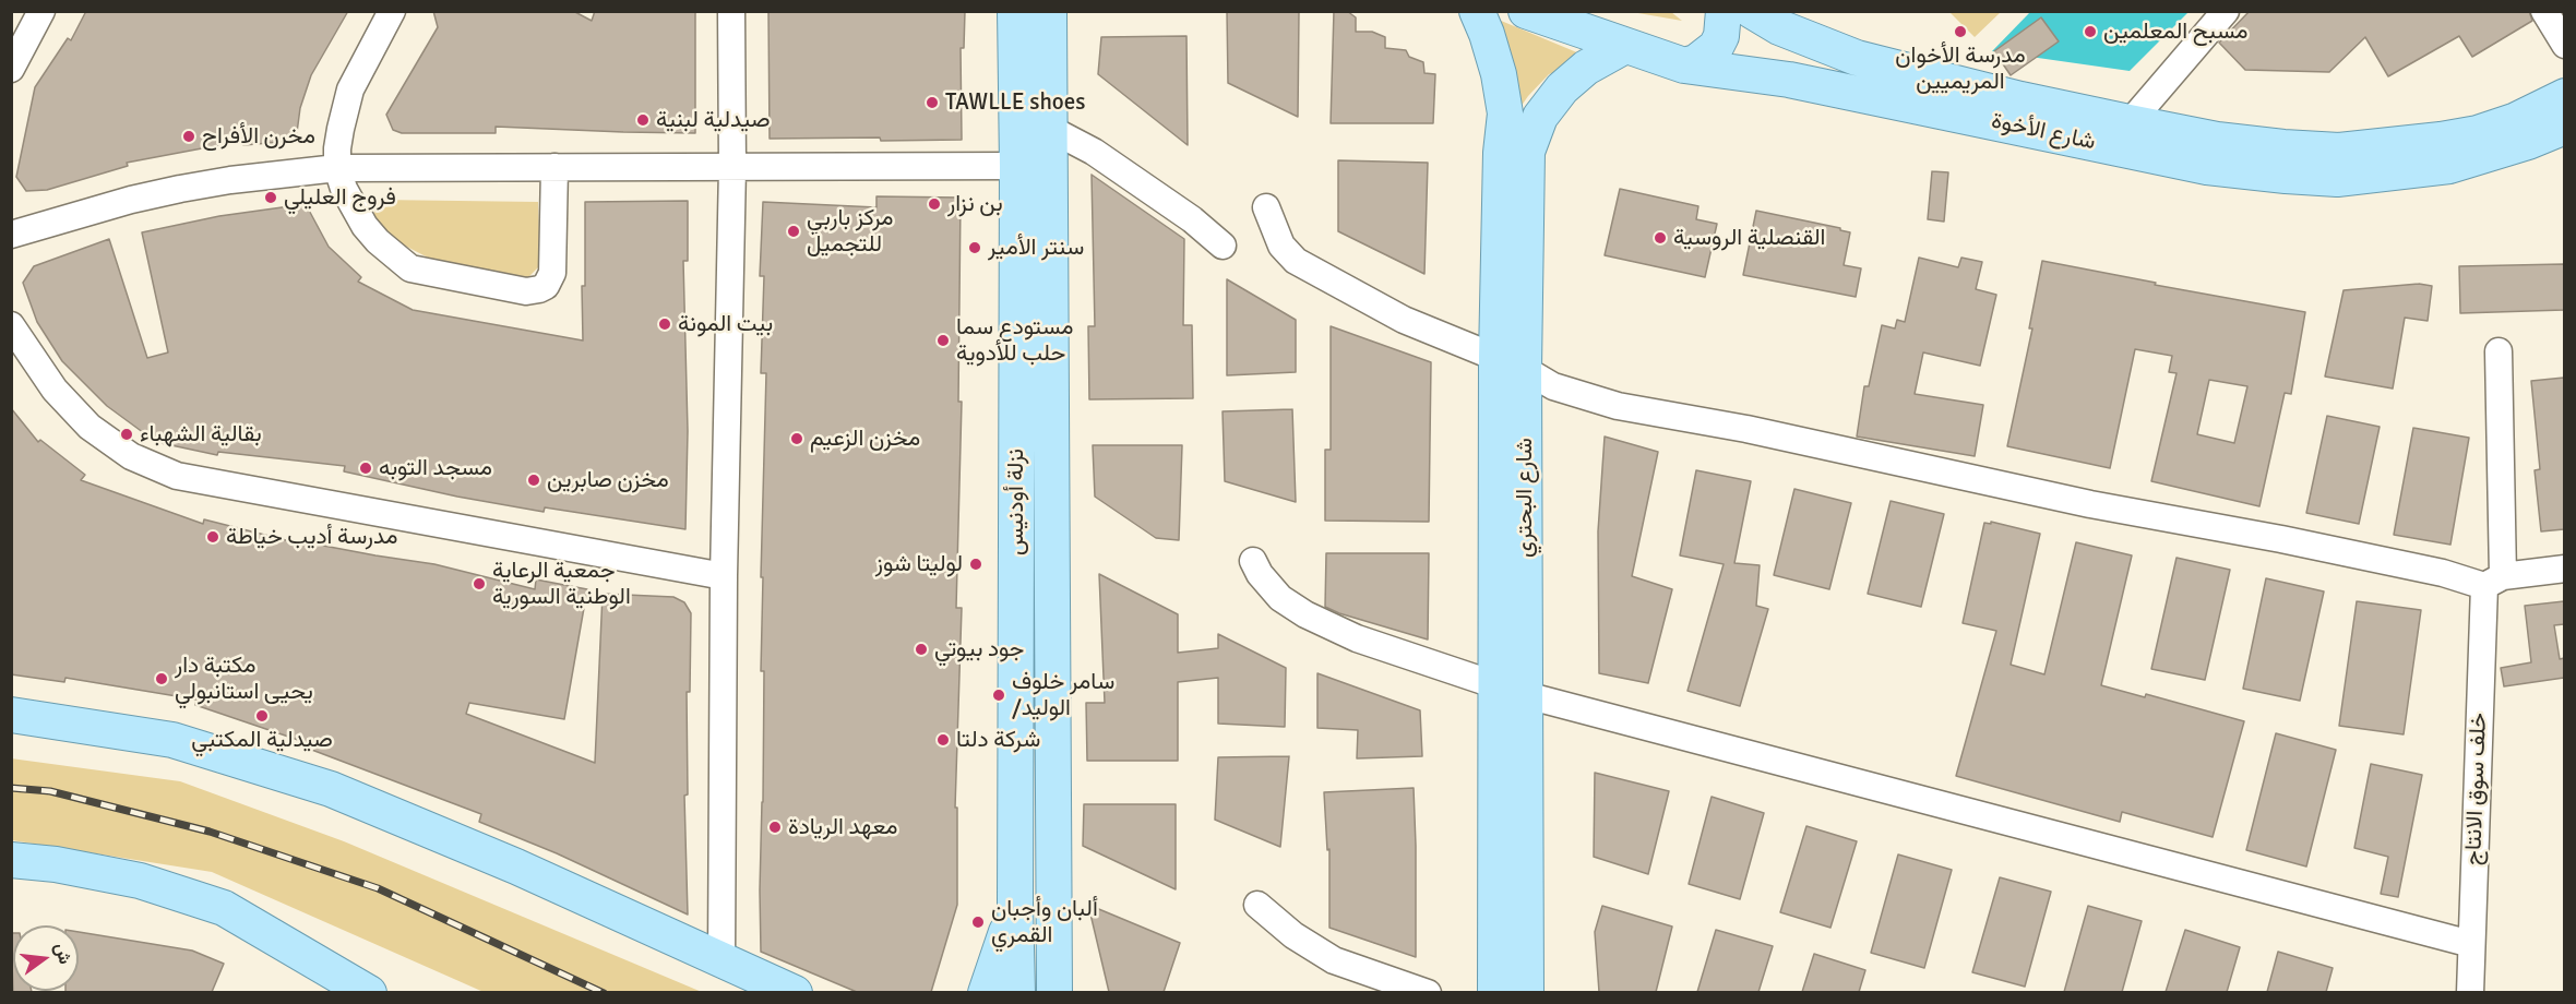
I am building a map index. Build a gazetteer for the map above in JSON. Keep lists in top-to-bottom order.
{
  "streets": {
    "main road": ["شارع الأخوة", "نزلة أودنيس"],
    "street": ["خلف سوق الانتاج"]
  },
  "places": [
    "مدرسة الأخوان المريميين",
    "مسبح المعلمين",
    "TAWLLE shoes",
    "صيدلية لبنية",
    "مخرن الأفراح",
    "فروج العليلي",
    "بن نزار",
    "مركز باربي للتجميل",
    "القنصلية الروسية",
    "سنتر الأمير",
    "بيت المونة",
    "مستودع سما حلب للأدوية",
    "بقالية الشهباء",
    "مخزن الزعيم",
    "مسجد التوبه",
    "مخزن صابرين",
    "مدرسة أديب خياطة",
    "لوليتا شوز",
    "جمعية الرعاية الوطنية السورية",
    "جود بيوتي",
    "مكتبة دار يحيى استانبولي",
    "سامر خلوف /الوليد",
    "صيدلية المكتبي",
    "شركة دلتا",
    "معهد الريادة",
    "ألبان وأجبان القمري"
  ],
  "north": "right"
}
